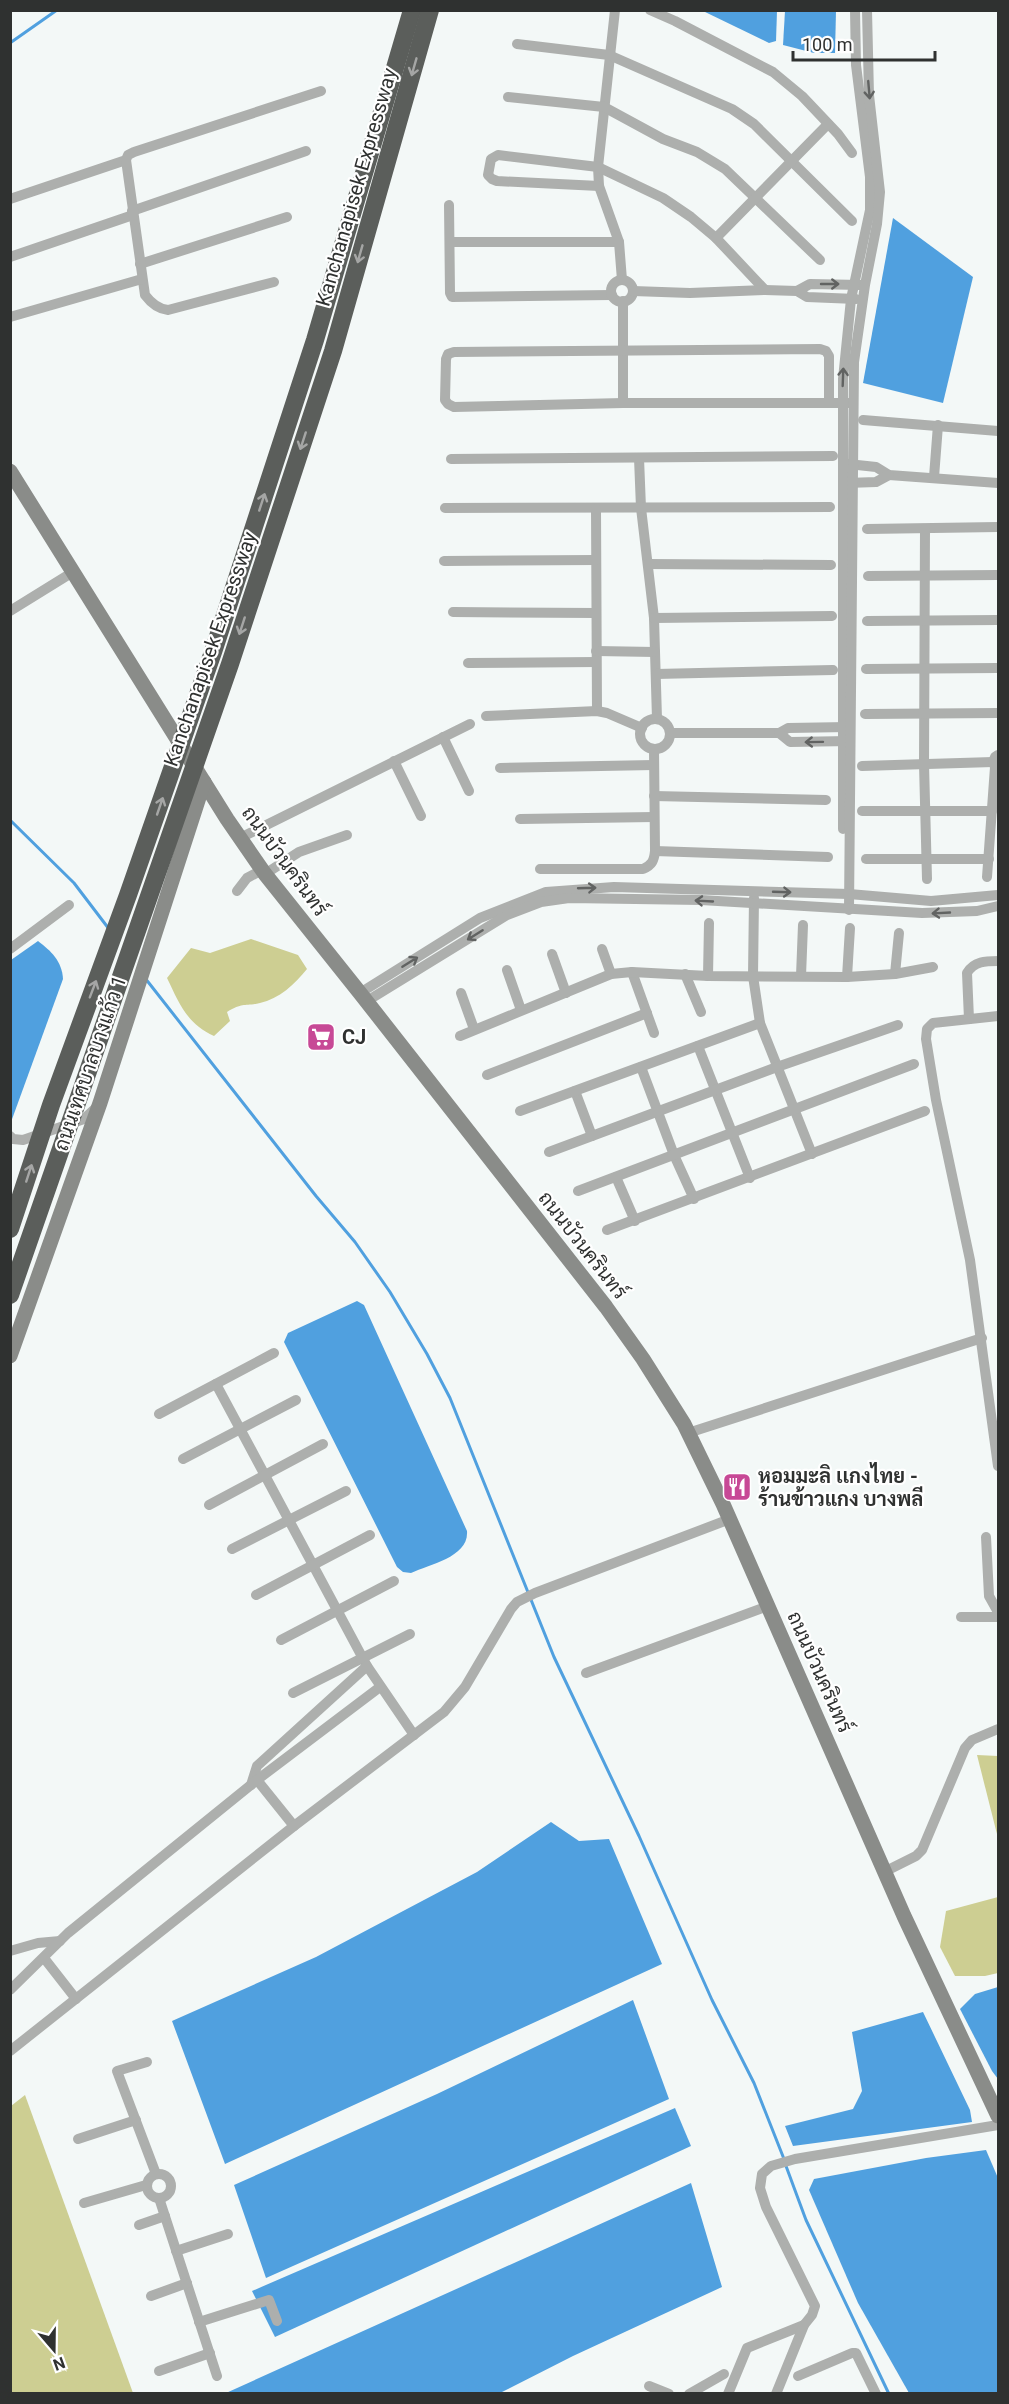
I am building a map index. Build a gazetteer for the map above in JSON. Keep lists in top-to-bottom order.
{
  "streets": {
    "highway": ["Kanchanapisek Expressway"],
    "street": ["ถนนบัวนครินทร์", "ถนนเทศบาลบางแก้ว 1"]
  },
  "crossings": [
    ["ถนนบัวนครินทร์", "ถนนเทศบาลบางแก้ว 1"]
  ],
  "places": {
    "supermarket": ["CJ"],
    "restaurant": ["หอมมะลิ เเกงไทย - ร้านข้าวแกง บางพลี"]
  },
  "scale_bar": "100 m",
  "north": "bottom"
}
